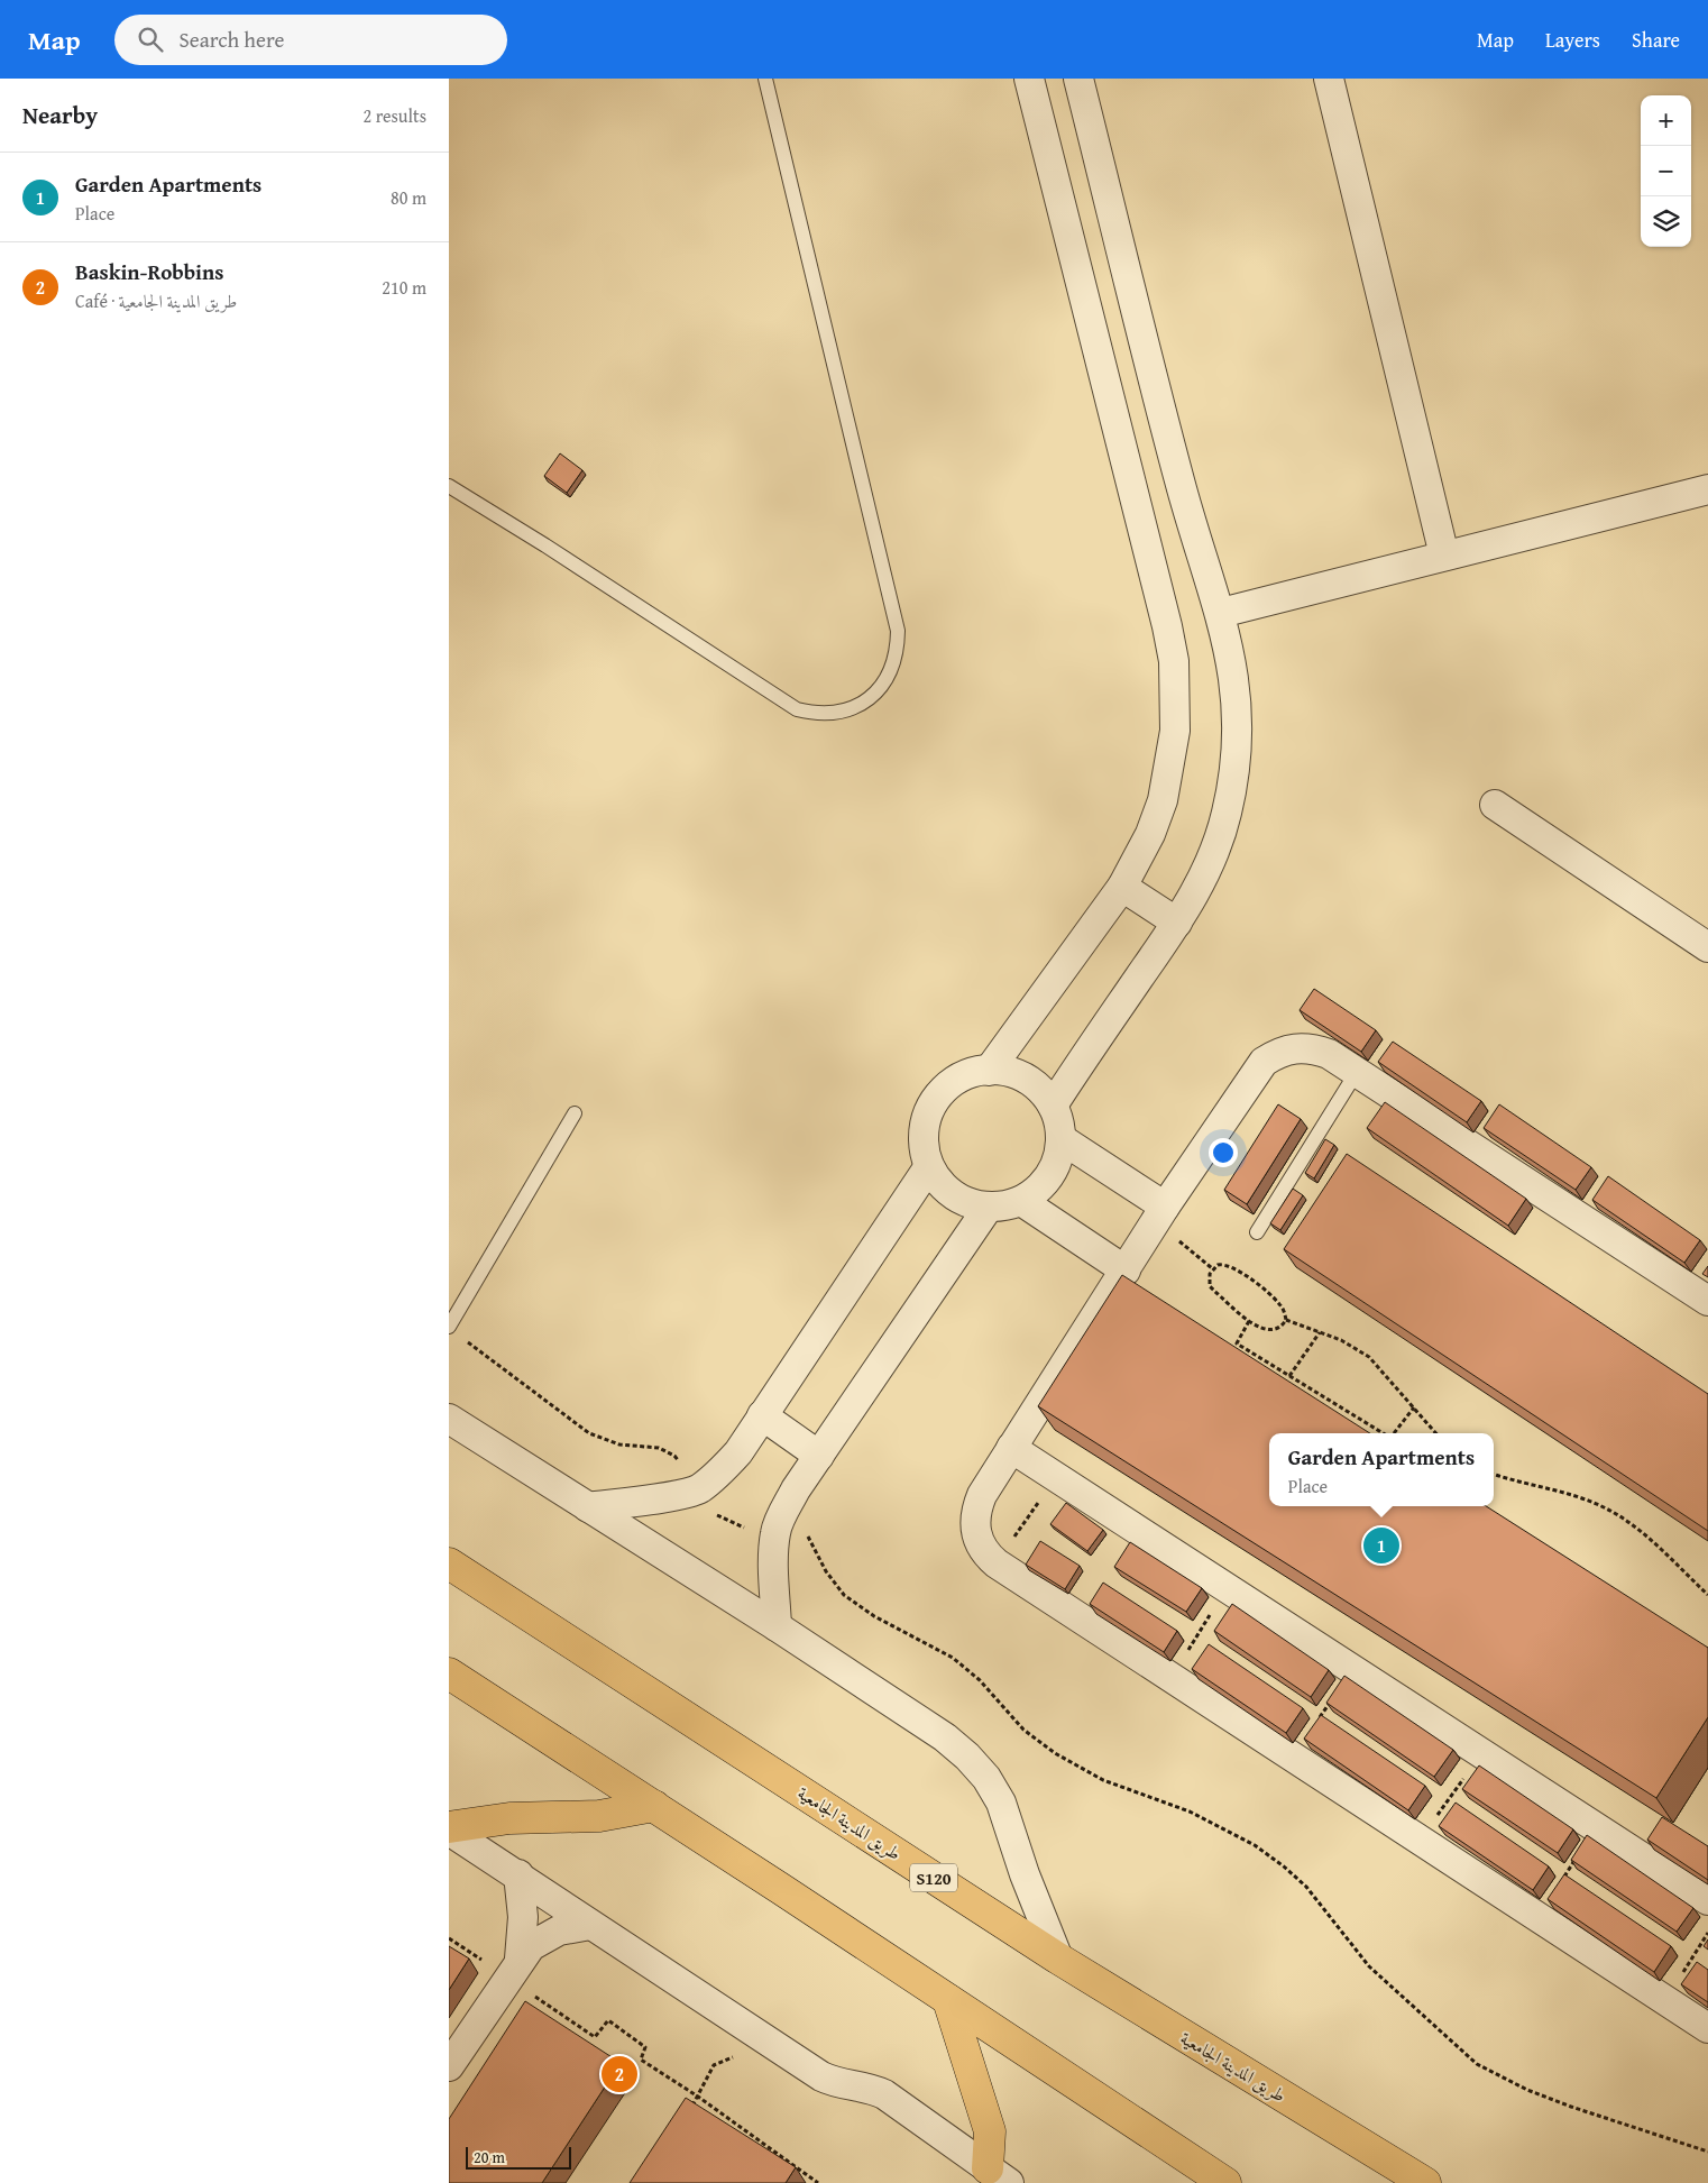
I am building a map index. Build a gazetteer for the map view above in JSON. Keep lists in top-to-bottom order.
{
  "streets": {
    "main road": ["طريق المدينة الجامعية", "S120"]
  },
  "scale_bar": "20 m",
  "page": {
    "header": "Map",
    "search": "Search here",
    "nav": ["Map", "Layers", "Share"],
    "heading": ["Nearby", "2 results"],
    "map_buttons": ["+", "−"],
    "list": [
      {
        "mark": "1",
        "name": "Garden Apartments",
        "note": "Place",
        "value": "80 m"
      },
      {
        "mark": "2",
        "name": "Baskin-Robbins",
        "note": "Café · طريق المدينة الجامعية",
        "value": "210 m"
      }
    ],
    "popup": ["Garden Apartments", "Place"],
    "pins": ["1", "2"],
    "scale": "20 m"
  }
}
